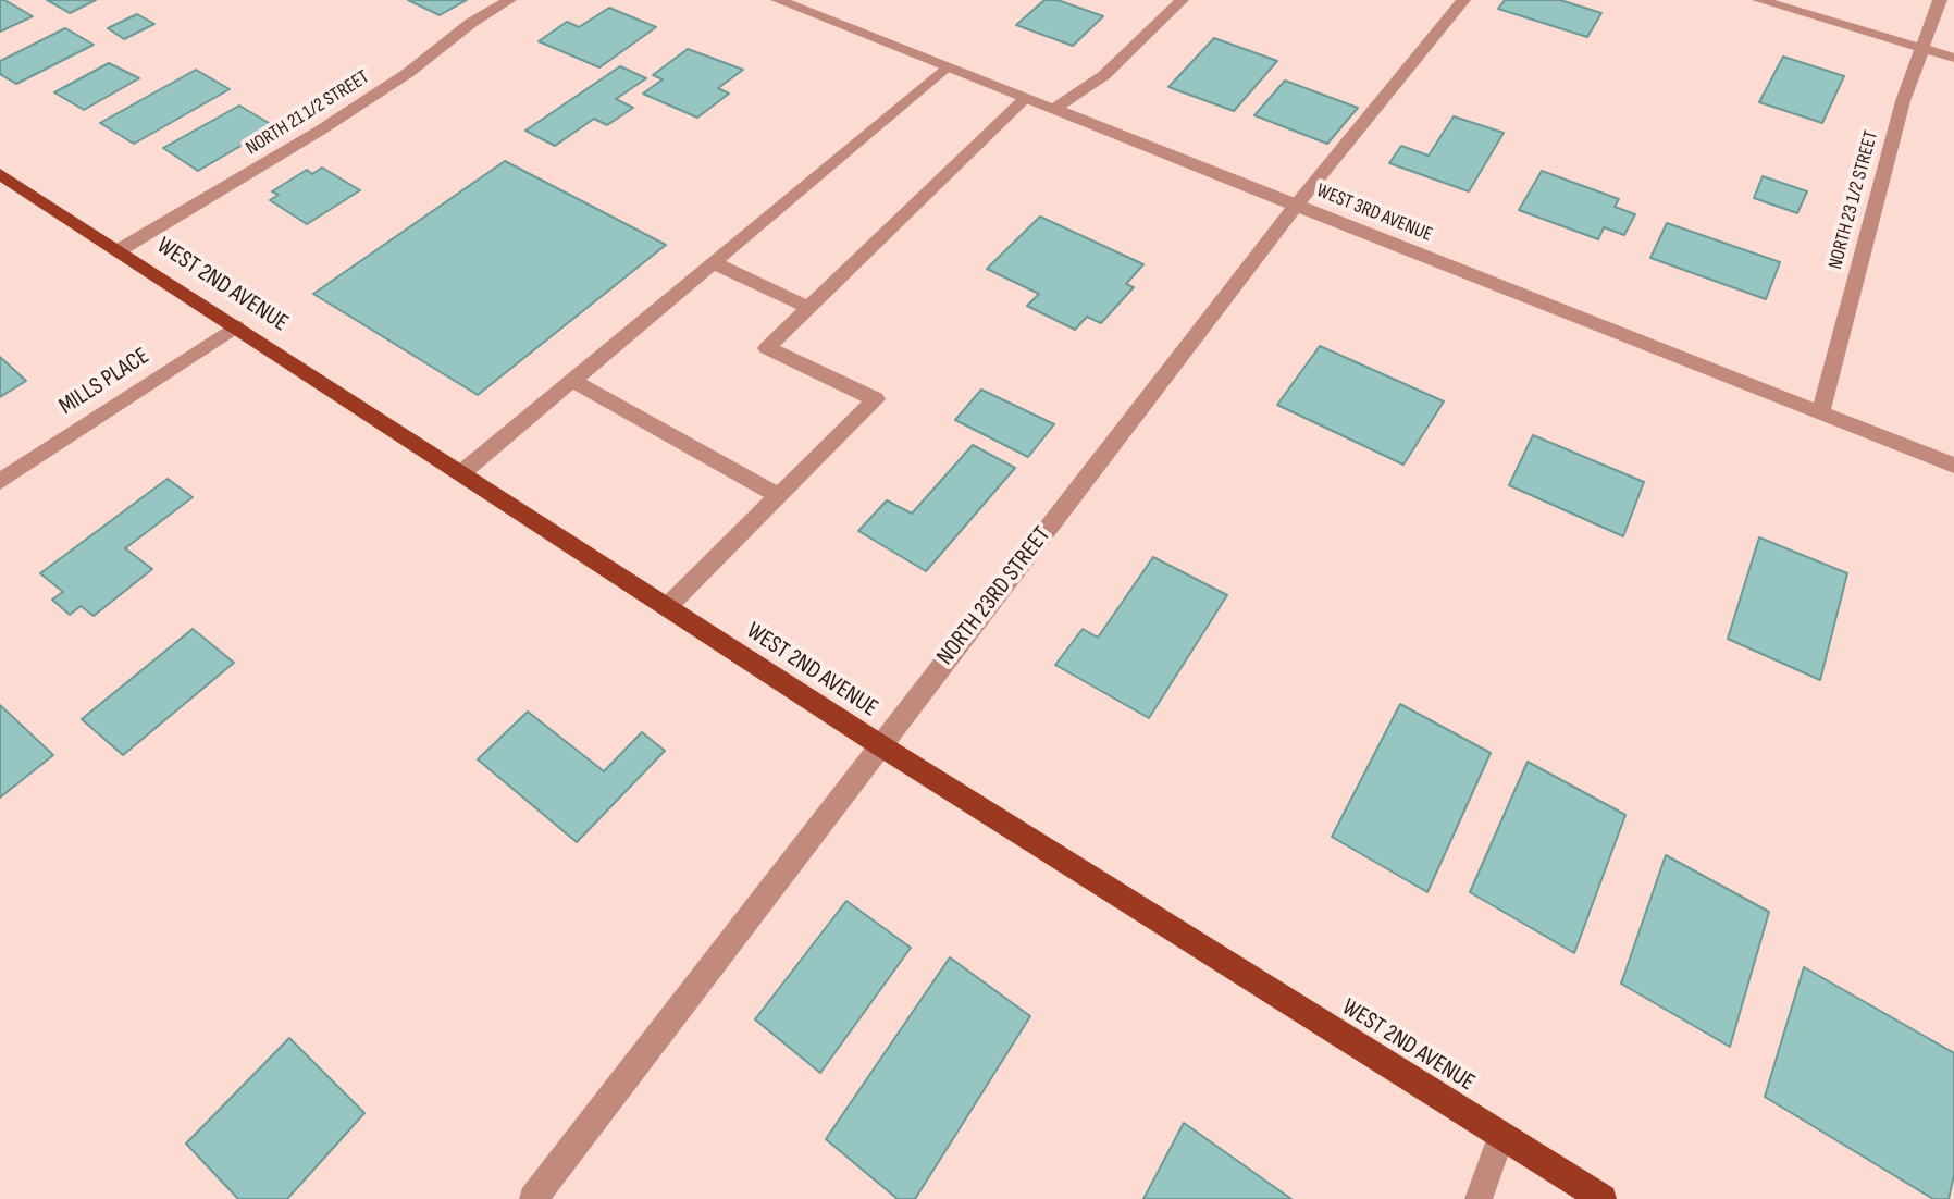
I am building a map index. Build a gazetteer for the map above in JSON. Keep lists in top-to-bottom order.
{
  "streets": {
    "main road": ["WEST 2ND AVENUE"],
    "street": [
      "NORTH 21 1/2 STREET",
      "NORTH 23 1/2 STREET",
      "WEST 3RD AVENUE",
      "MILLS PLACE",
      "NORTH 23RD STREET"
    ]
  },
  "crossings": [
    ["NORTH 21 1/2 STREET", "WEST 2ND AVENUE"],
    ["NORTH 23 1/2 STREET", "WEST 3RD AVENUE"],
    ["WEST 3RD AVENUE", "NORTH 23RD STREET"],
    ["WEST 2ND AVENUE", "MILLS PLACE"],
    ["WEST 2ND AVENUE", "NORTH 23RD STREET"]
  ]
}
